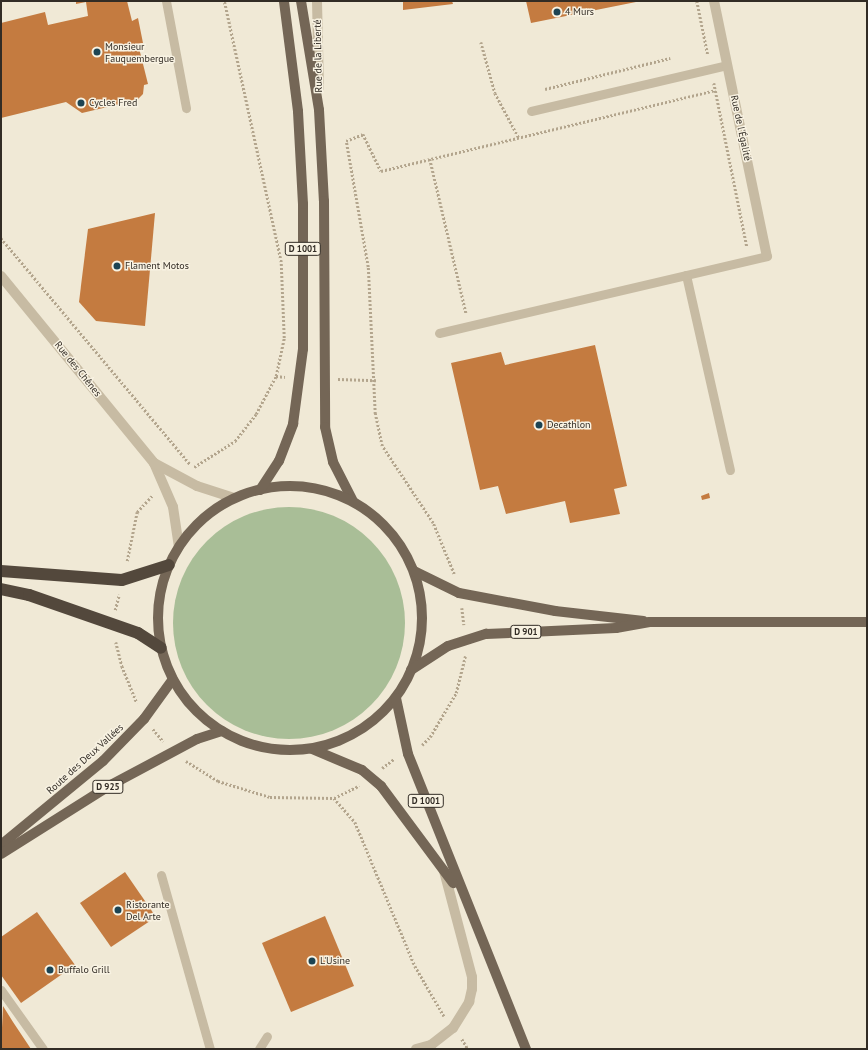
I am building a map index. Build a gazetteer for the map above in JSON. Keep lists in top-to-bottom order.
{
  "streets": {
    "main road": [
      "D 1001",
      "D 901",
      "Route des Deux Vallées",
      "D 925"
    ],
    "street": ["Rue de la Liberté", "Rue de l'Égalité", "Rue des Chênes"]
  },
  "crossings": [
    ["Rue de la Liberté", "D 1001"]
  ],
  "places": [
    "4 Murs",
    "Monsieur Fauquembergue",
    "Cycles Fred",
    "Flament Motos",
    "Decathlon",
    "Ristorante Del Arte",
    "L'Usine",
    "Buffalo Grill"
  ]
}
